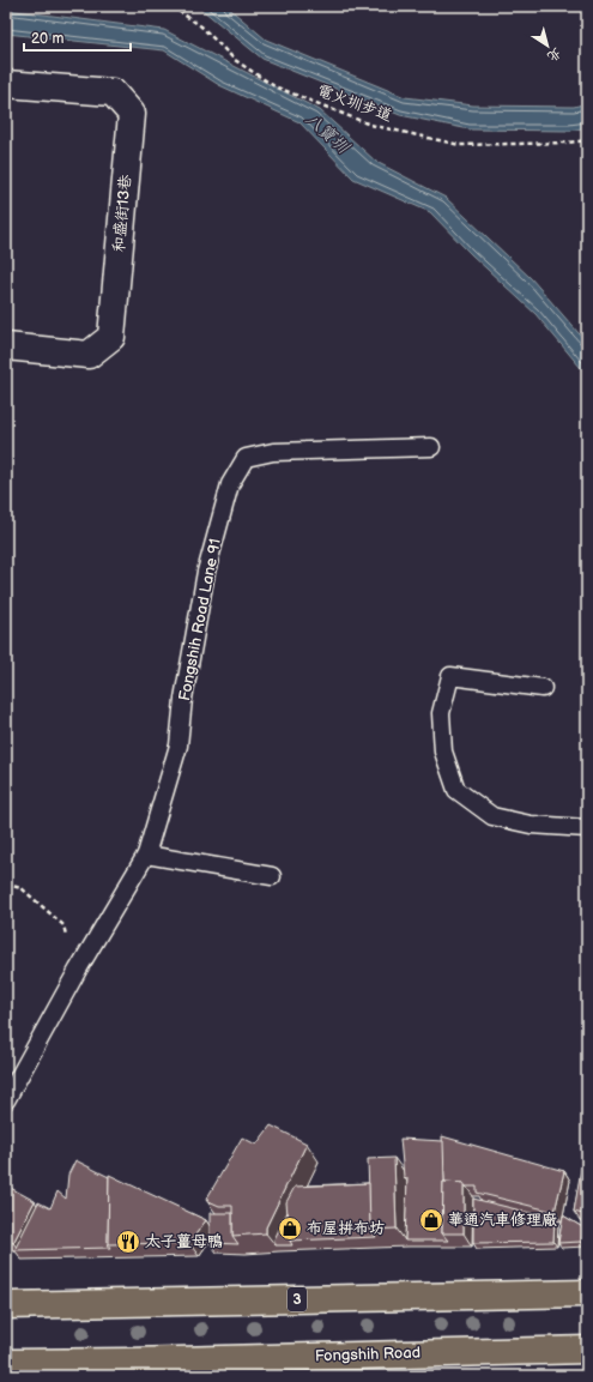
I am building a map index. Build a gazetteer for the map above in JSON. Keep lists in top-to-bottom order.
{
  "streets": {
    "main road": ["3", "Fongshih Road"],
    "street": ["和盛街13巷"],
    "lane": ["Fongshih Road Lane 91"],
    "path": ["電火圳步道"]
  },
  "water": ["八寶圳"],
  "places": {
    "shop": ["華通汽車修理廠", "布屋拼布坊"],
    "restaurant": ["太子薑母鴨"]
  },
  "scale_bar": "20 m",
  "north": "bottom right"
}
